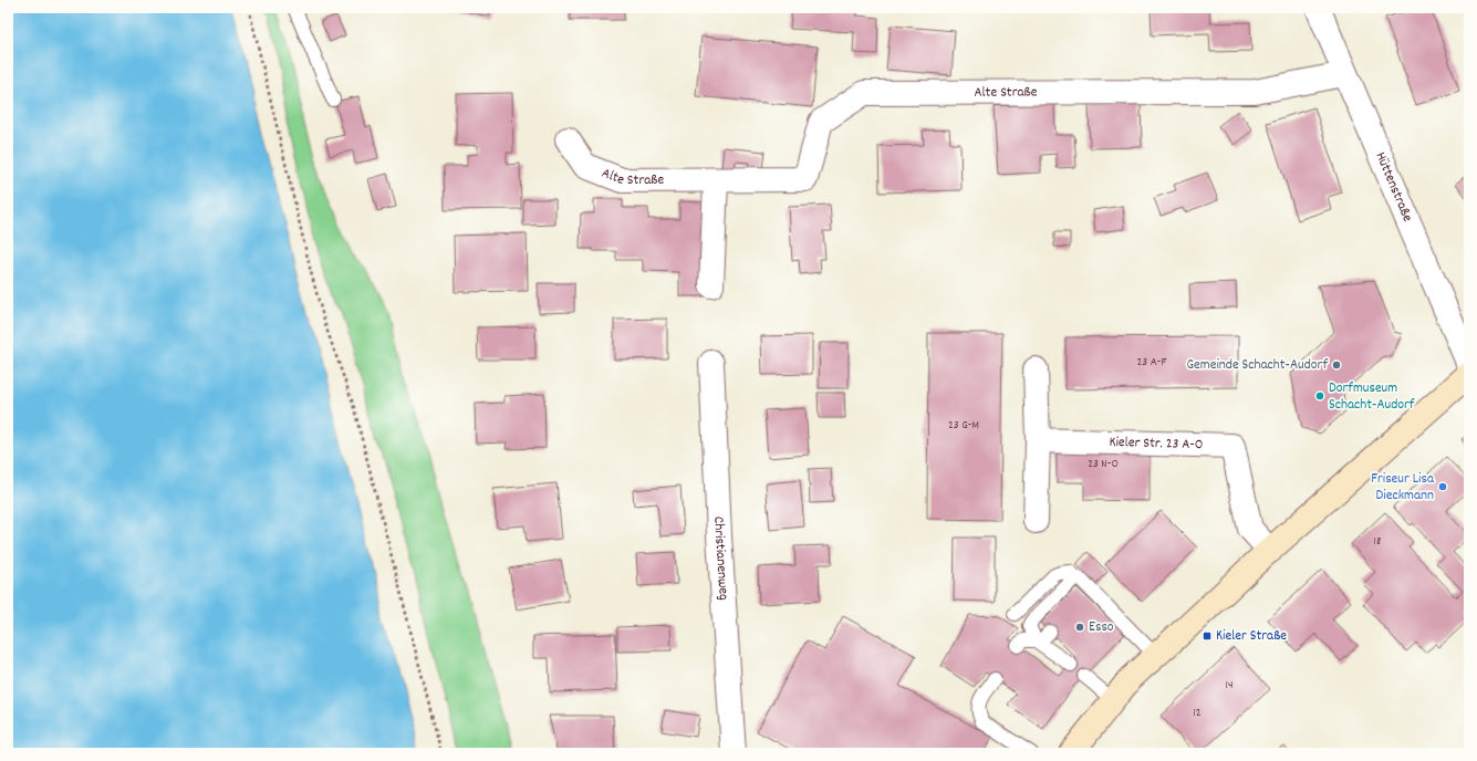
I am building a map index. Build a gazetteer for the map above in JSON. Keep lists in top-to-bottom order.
{
  "streets": {
    "street": [
      "Alte Straße",
      "Hüttenstraße",
      "Kieler Str. 23 A-O",
      "Christianenweg"
    ]
  },
  "crossings": [
    ["Alte Straße", "Hüttenstraße"]
  ],
  "places": {
    "other": [
      "Gemeinde Schacht-Audorf",
      "Dorfmuseum Schacht-Audorf",
      "Friseur Lisa Dieckmann",
      "Esso"
    ],
    "transit": ["Kieler Straße"]
  },
  "house_numbers": [
    "23 A-F",
    "23 G-M",
    "23 N-O",
    "18",
    "14",
    "12"
  ]
}
